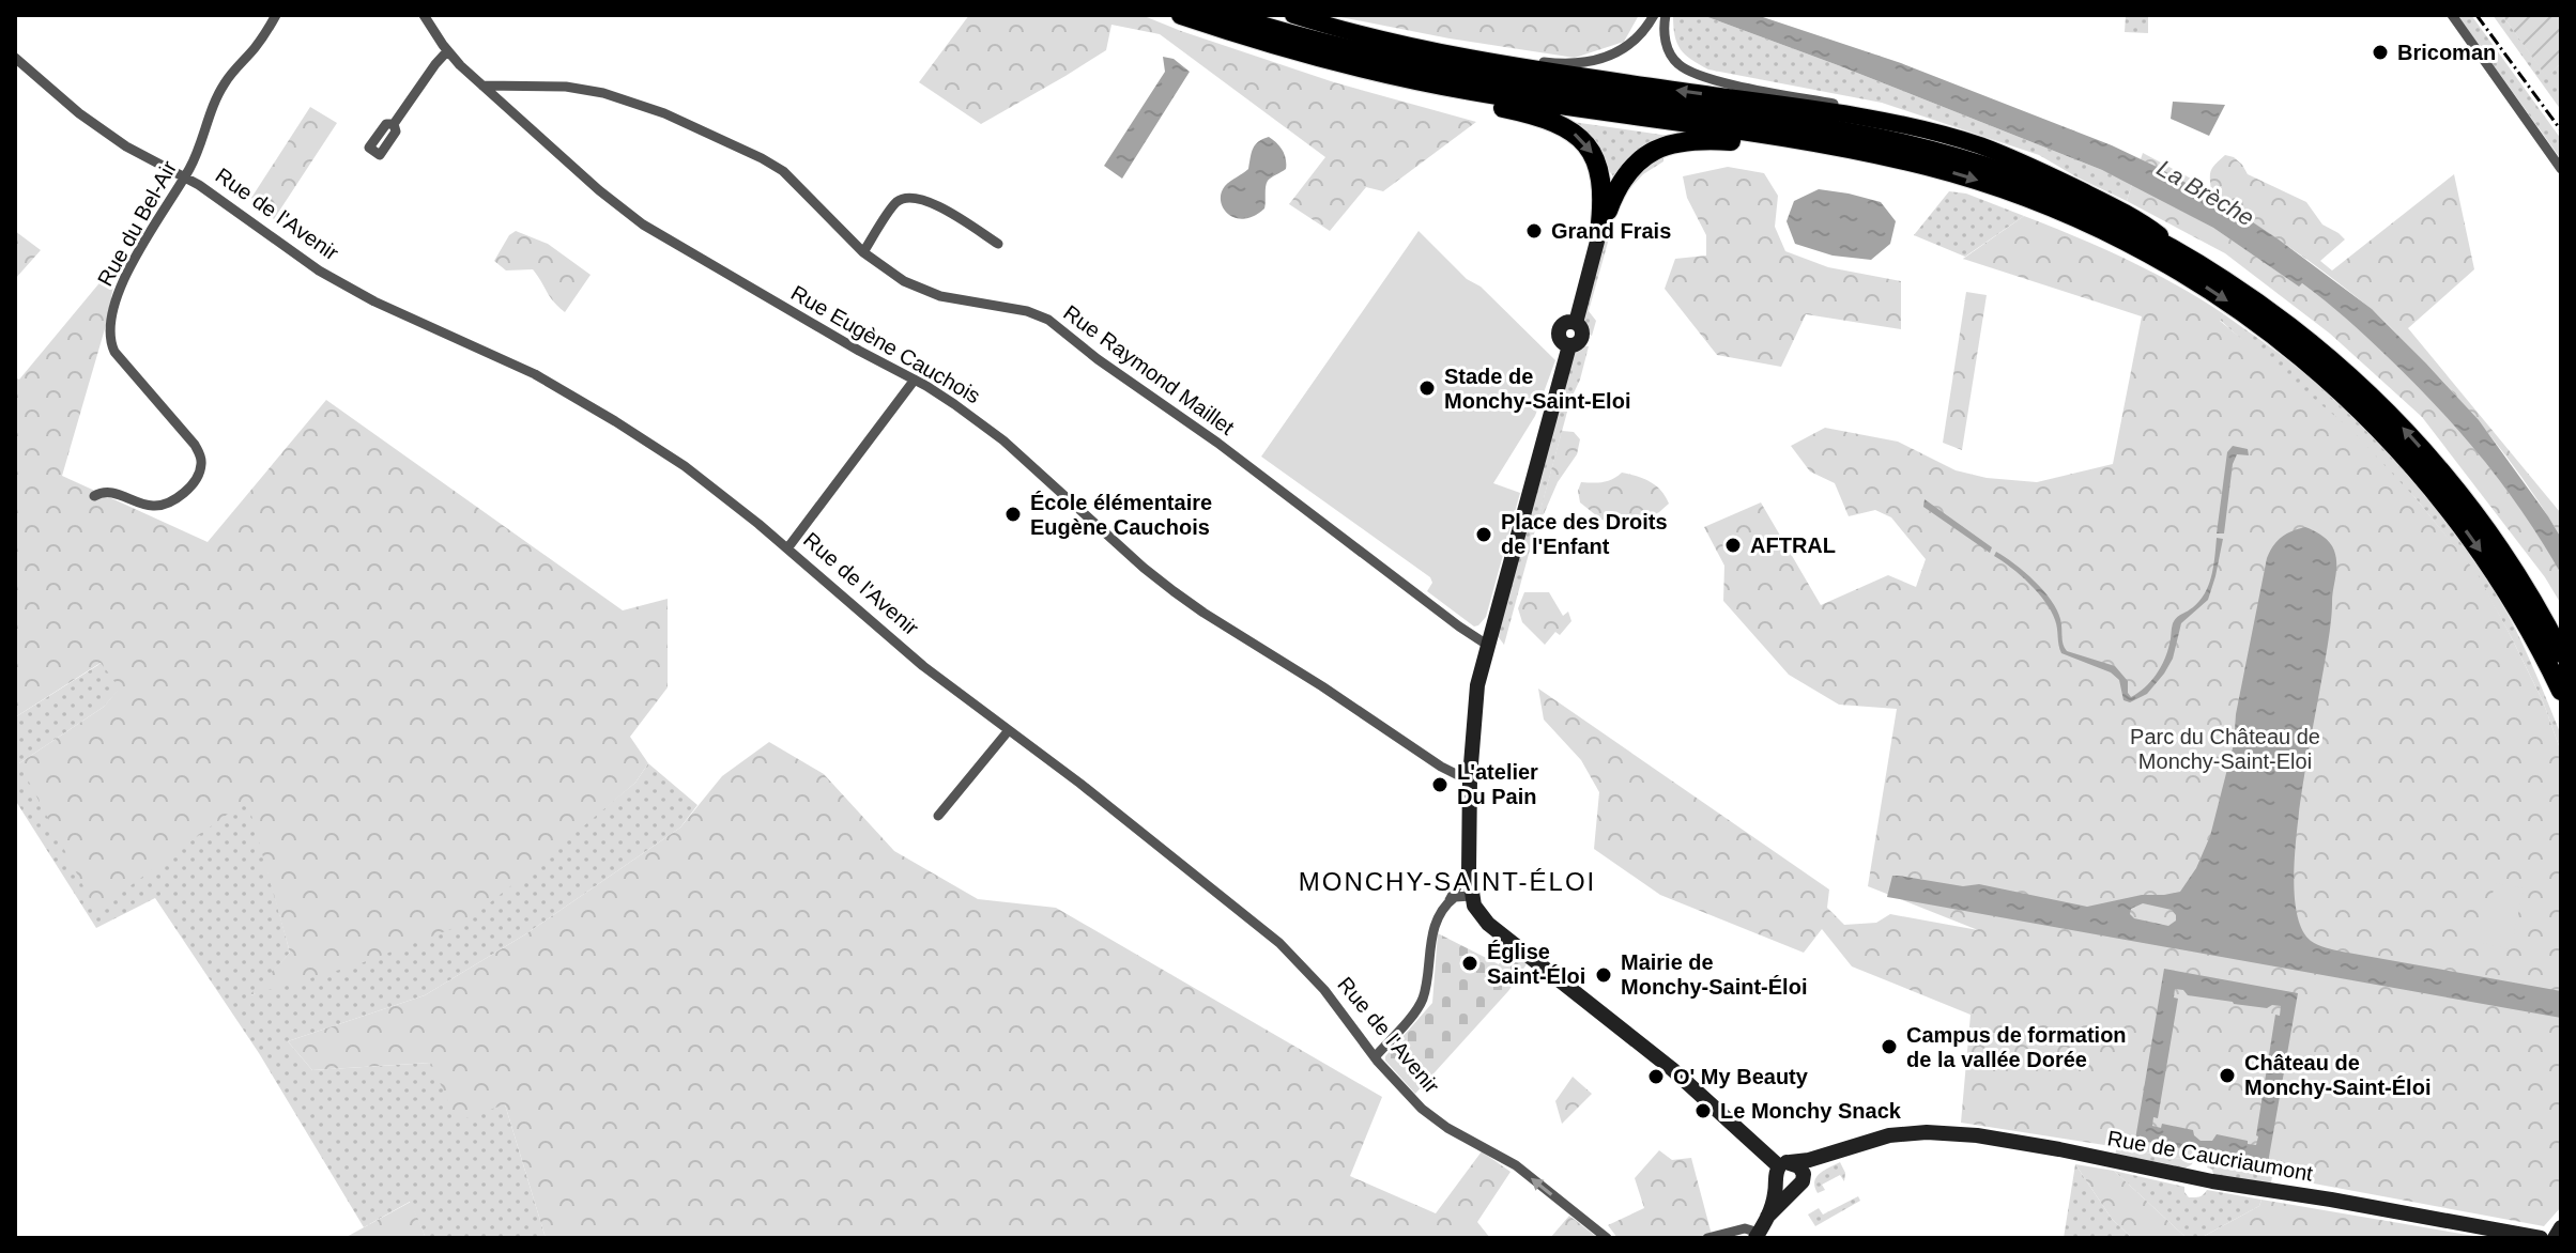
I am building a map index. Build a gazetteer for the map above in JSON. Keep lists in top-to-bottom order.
{
  "streets": {
    "street": [
      "Rue de l'Avenir",
      "Rue du Bel-Air",
      "Rue Eugène Cauchois",
      "Rue Raymond Maillet",
      "Rue de Caucriaumont"
    ]
  },
  "crossings": [
    ["Rue de l'Avenir", "Rue du Bel-Air"],
    ["Rue Eugène Cauchois", "Rue Raymond Maillet"]
  ],
  "districts": ["MONCHY-SAINT-ÉLOI"],
  "water": ["La Brèche"],
  "parks": ["Parc du Château de Monchy-Saint-Eloi"],
  "places": [
    "Bricoman",
    "Grand Frais",
    "Stade de Monchy-Saint-Eloi",
    "École élémentaire Eugène Cauchois",
    "Place des Droits de l'Enfant",
    "AFTRAL",
    "L'atelier Du Pain",
    "Église Saint-Éloi",
    "Mairie de Monchy-Saint-Éloi",
    "Campus de formation de la vallée Dorée",
    "Château de Monchy-Saint-Éloi",
    "O' My Beauty",
    "Le Monchy Snack"
  ]
}
